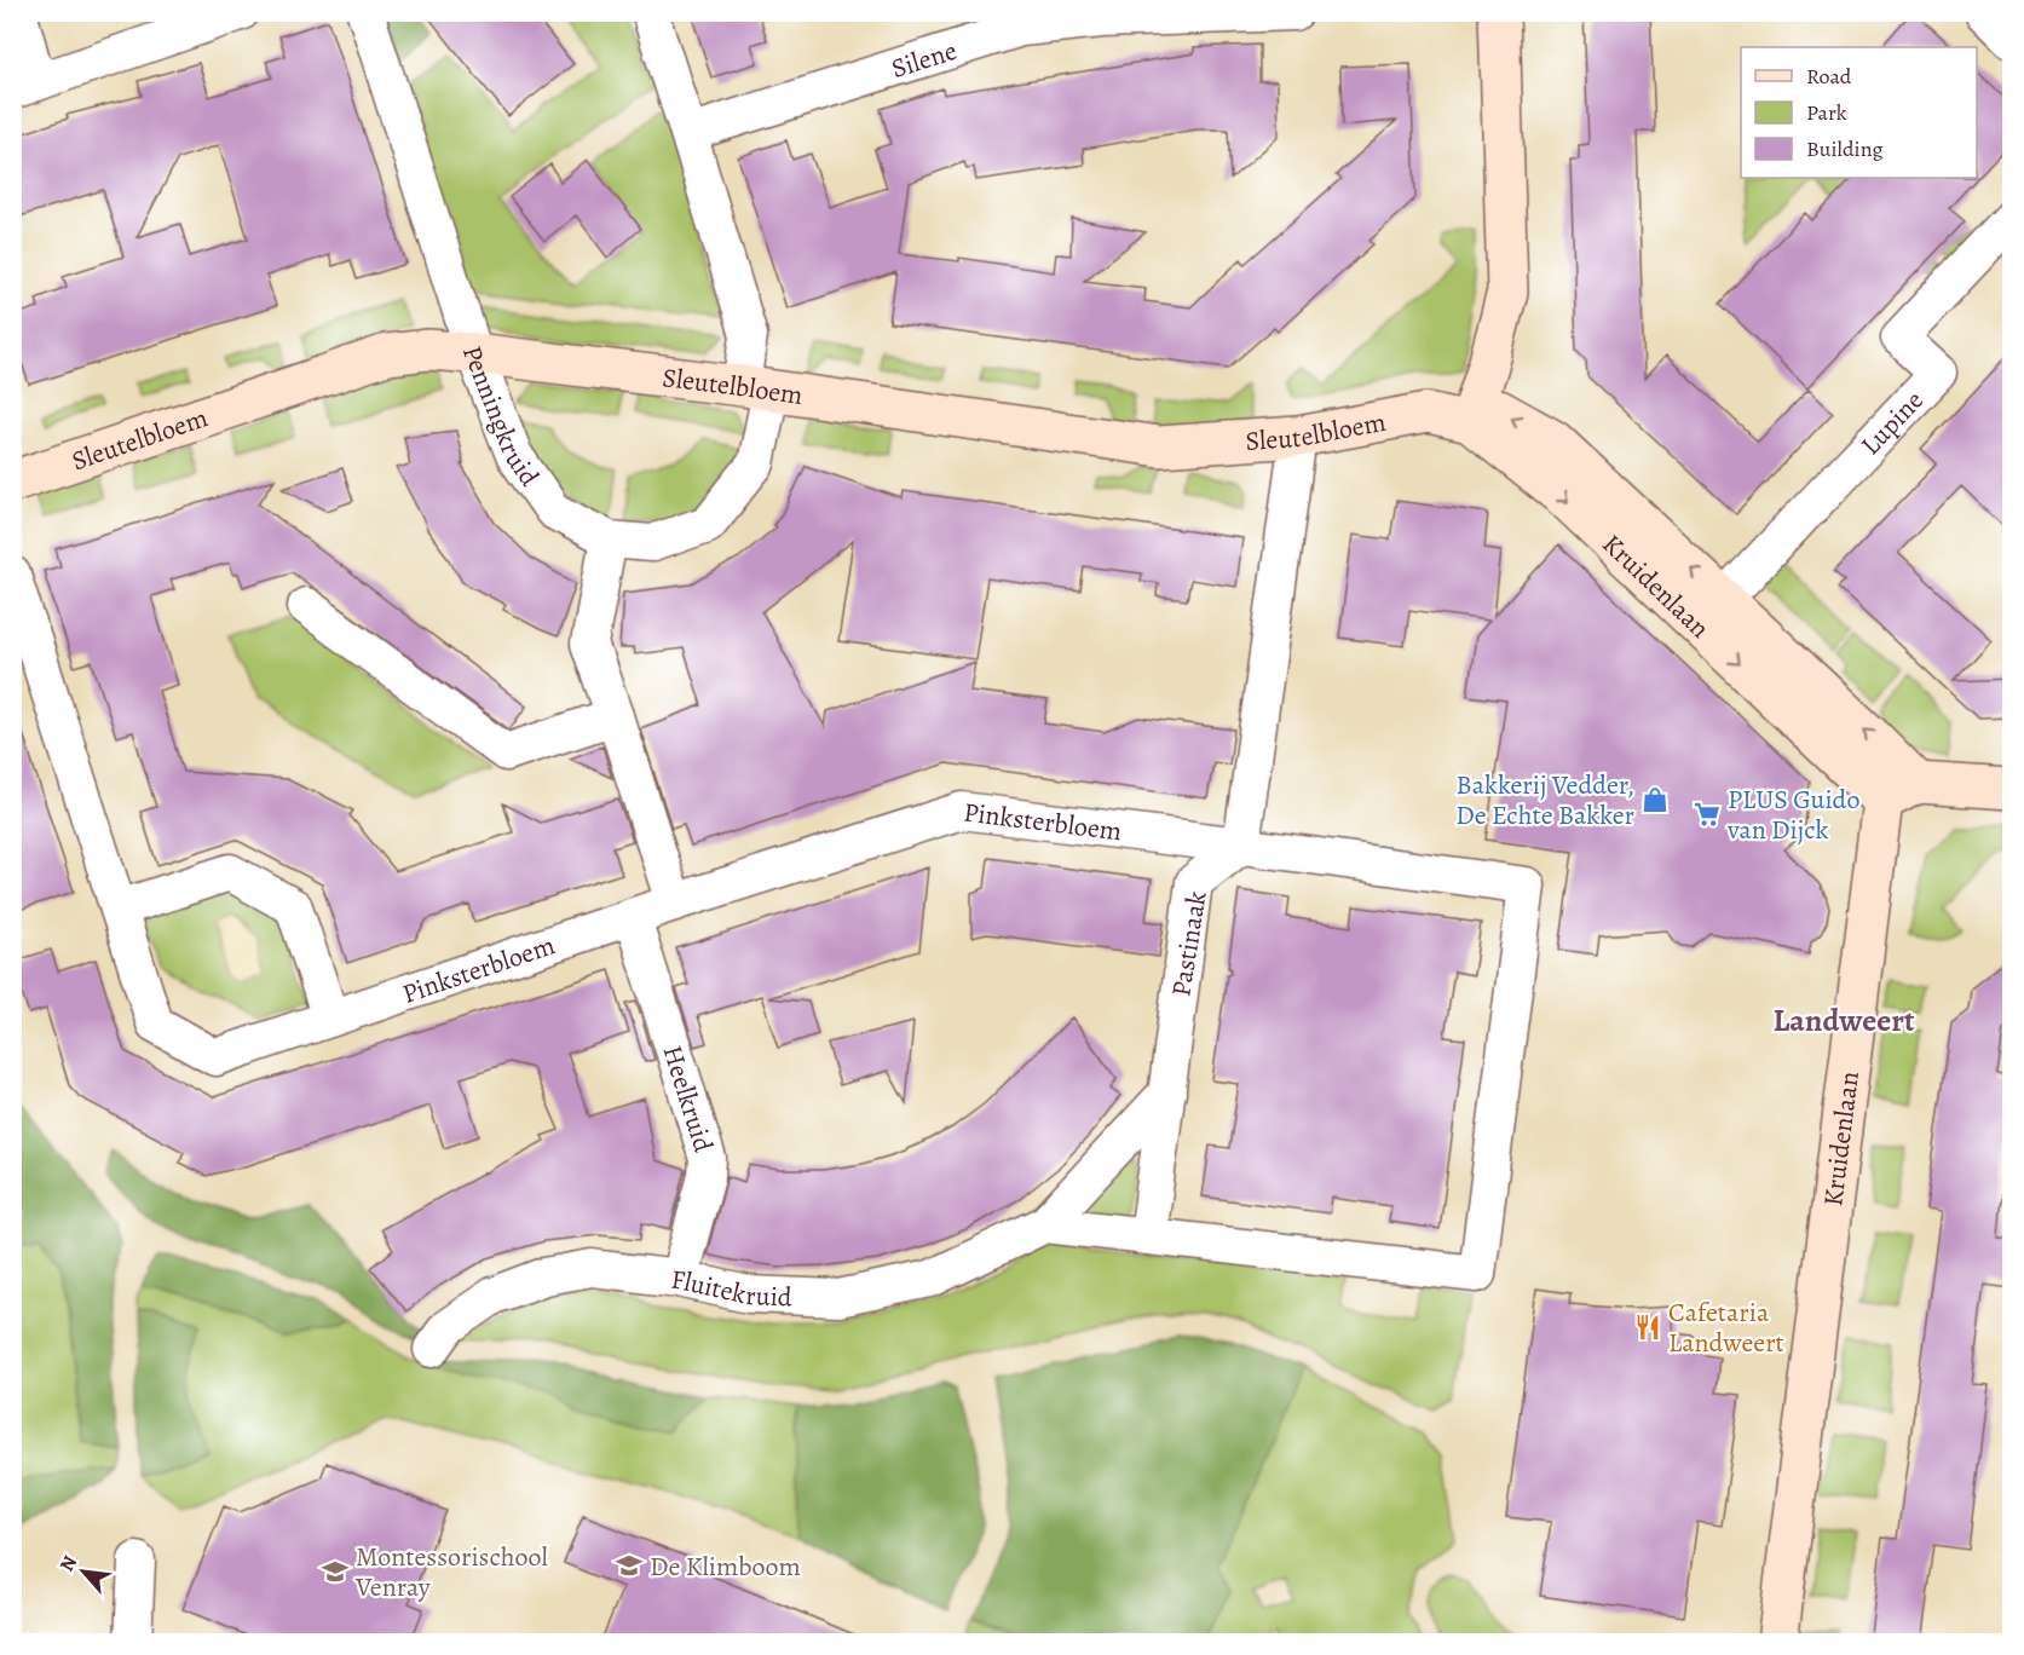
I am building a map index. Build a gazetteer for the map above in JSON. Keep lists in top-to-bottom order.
{
  "streets": {
    "street": [
      "Silene",
      "Sleutelbloem",
      "Penningkruid",
      "Lupine",
      "Kruidenlaan",
      "Pinksterbloem",
      "Pastinaak",
      "Heelkruid",
      "Fluitekruid"
    ]
  },
  "crossings": [
    ["Silene", "Penningkruid"],
    ["Sleutelbloem", "Penningkruid"],
    ["Sleutelbloem", "Kruidenlaan"],
    ["Lupine", "Kruidenlaan"],
    ["Pinksterbloem", "Pastinaak"],
    ["Pinksterbloem", "Heelkruid"],
    ["Pastinaak", "Fluitekruid"],
    ["Heelkruid", "Fluitekruid"]
  ],
  "districts": ["Landweert"],
  "places": {
    "shop": ["Bakkerij Vedder, De Echte Bakker"],
    "supermarket": ["PLUS Guido van Dijck"],
    "restaurant": ["Cafetaria Landweert"],
    "school or university": ["De Klimboom", "Montessorischool Venray"]
  },
  "legend": ["Road", "Park", "Building"],
  "north": "top left"
}
